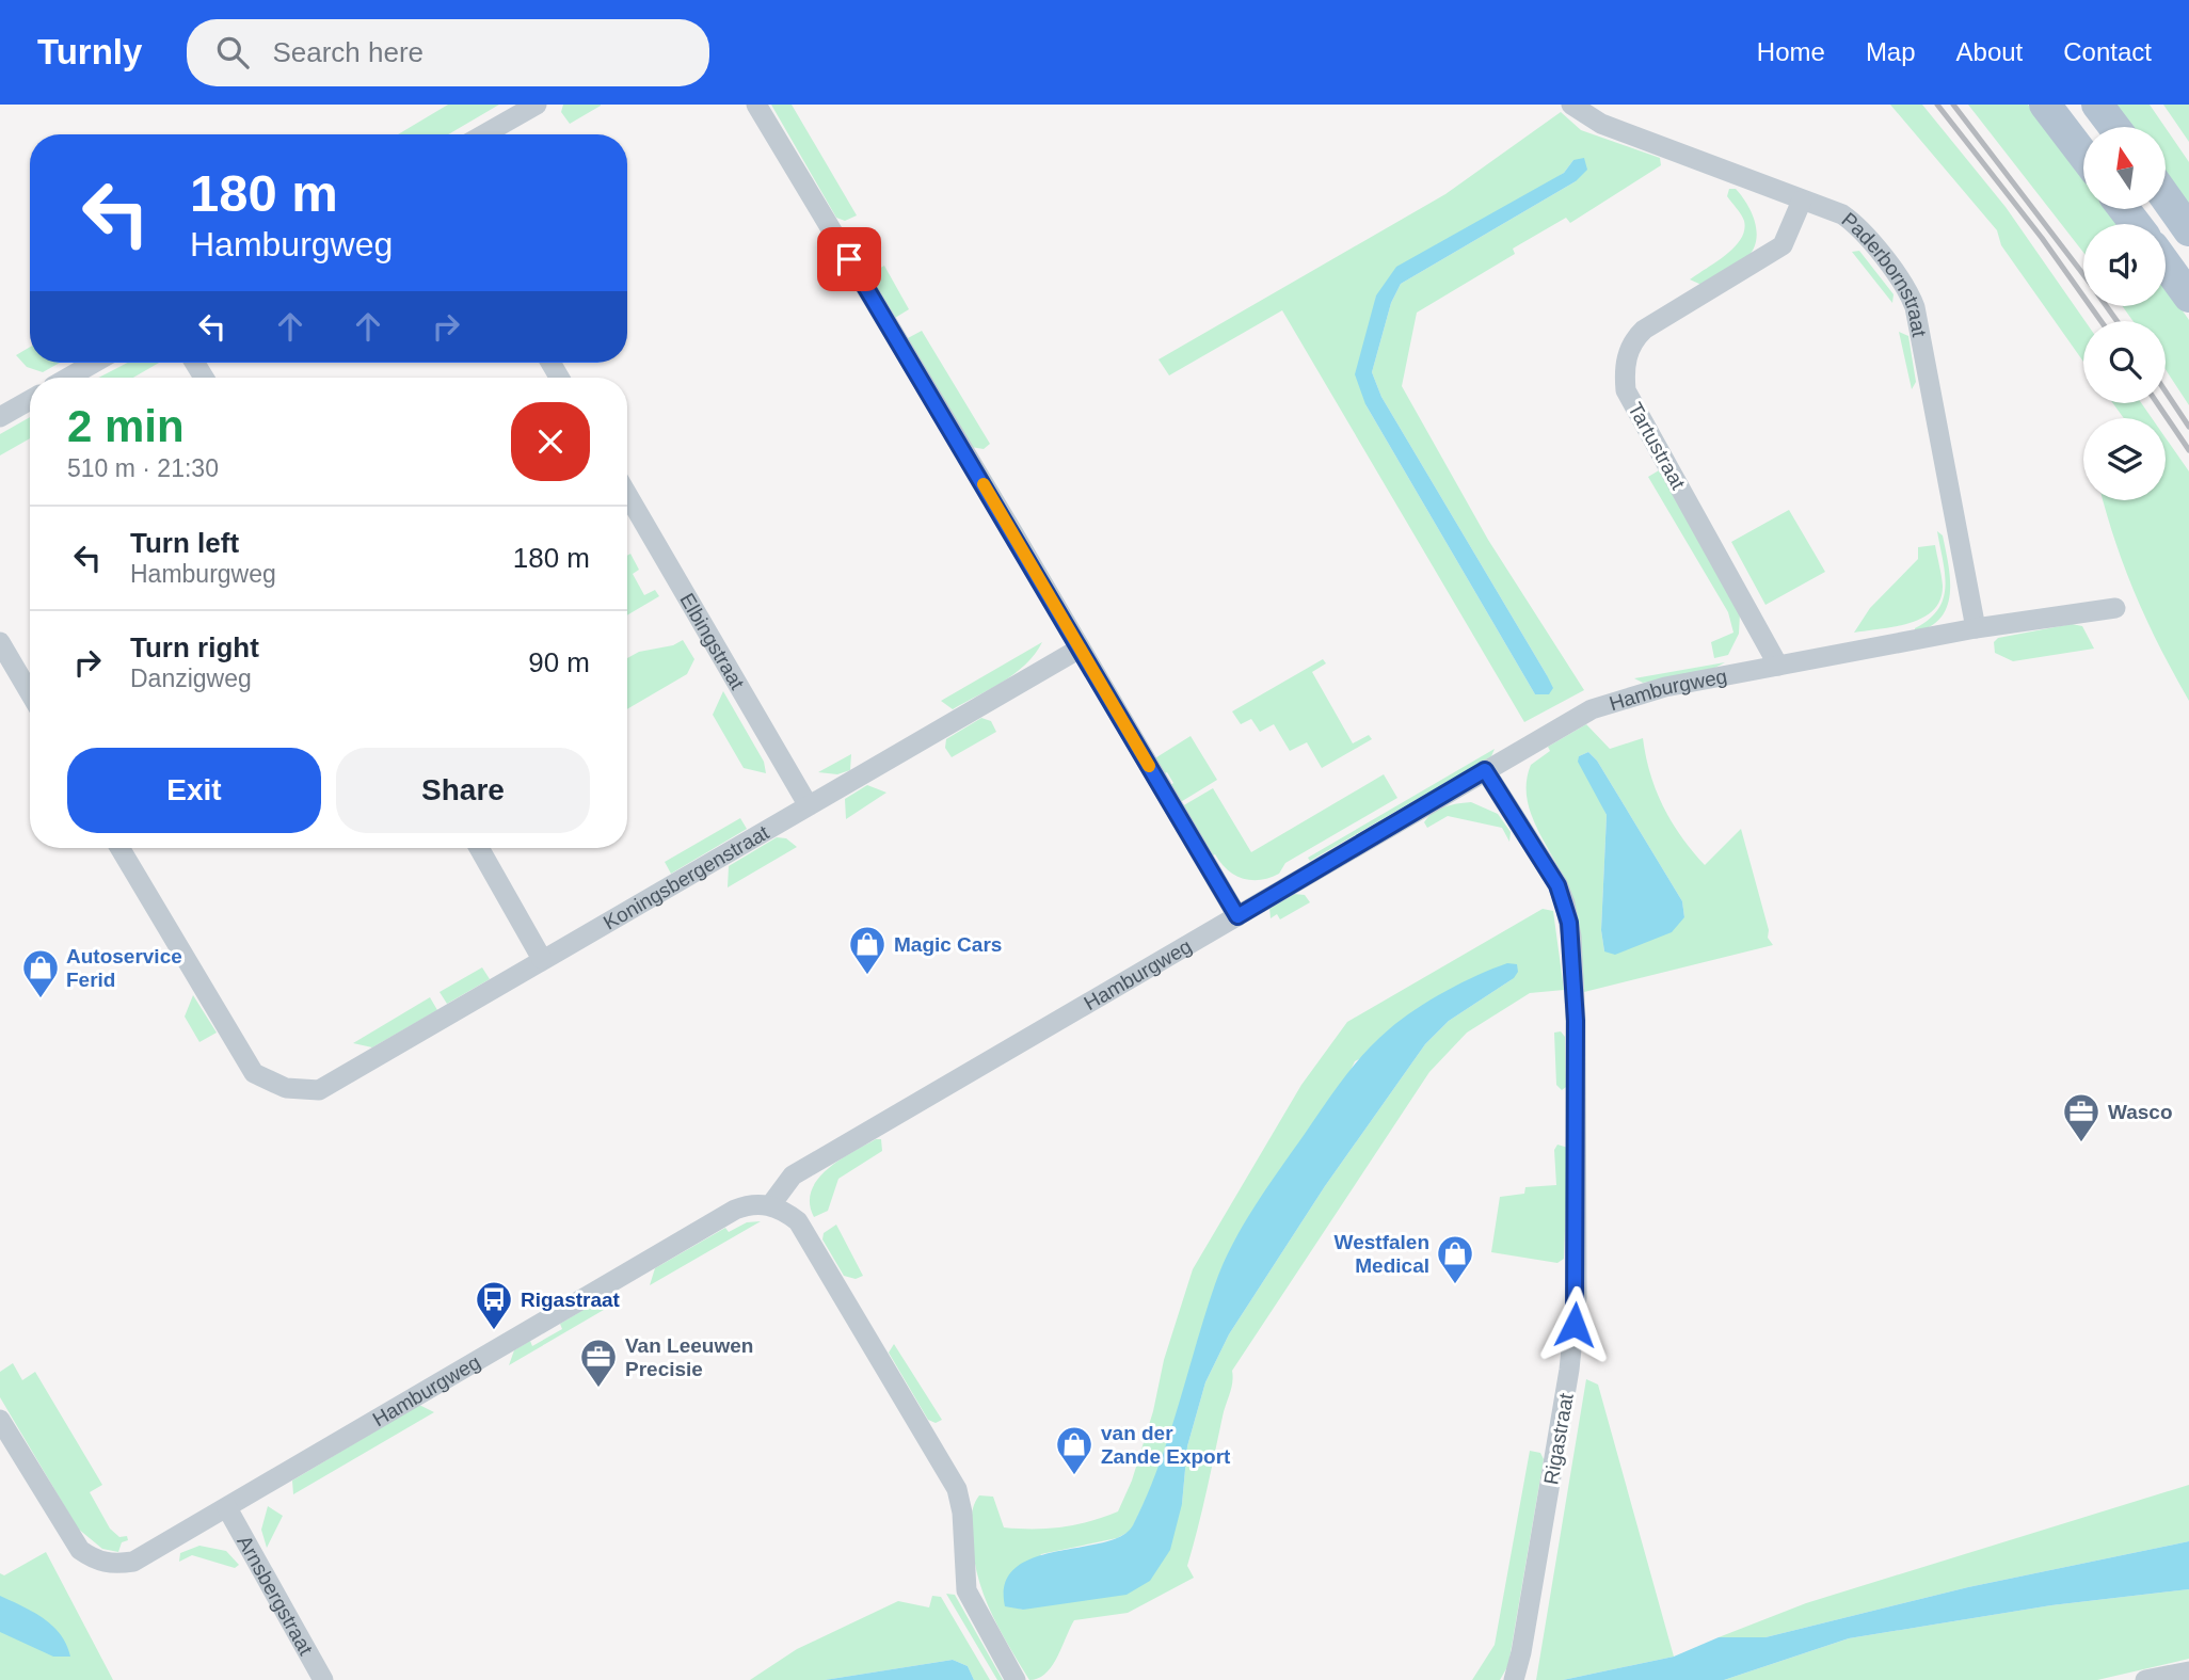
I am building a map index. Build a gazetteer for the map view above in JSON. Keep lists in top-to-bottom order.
{
  "streets": {
    "street": [
      "Paderbornstraat",
      "Tartustraat",
      "Elbingstraat",
      "Hamburgweg",
      "Koningsbergenstraat",
      "Rigastraat",
      "Arnsbergstraat"
    ]
  },
  "crossings": [
    ["Paderbornstraat", "Tartustraat"],
    ["Paderbornstraat", "Hamburgweg"],
    ["Tartustraat", "Hamburgweg"],
    ["Elbingstraat", "Koningsbergenstraat"],
    ["Hamburgweg", "Rigastraat"],
    ["Hamburgweg", "Arnsbergstraat"]
  ],
  "places": {
    "shop": [
      "Magic Cars",
      "Autoservice Ferid",
      "Westfalen Medical",
      "van der Zande Export"
    ],
    "office": ["Wasco", "Van Leeuwen Precisie"],
    "bus stop": ["Rigastraat"]
  },
  "north": "top",
  "page": {
    "header": "Turnly",
    "search": "Search here",
    "nav": [
      "Home",
      "Map",
      "About",
      "Contact"
    ],
    "turn": ["180 m", "Hamburgweg"],
    "heading": ["2 min", "510 m · 21:30"],
    "list": [
      {
        "name": "Turn left",
        "note": "Hamburgweg",
        "value": "180 m"
      },
      {
        "name": "Turn right",
        "note": "Danzigweg",
        "value": "90 m"
      }
    ],
    "buttons": ["Exit", "Share"]
  }
}
